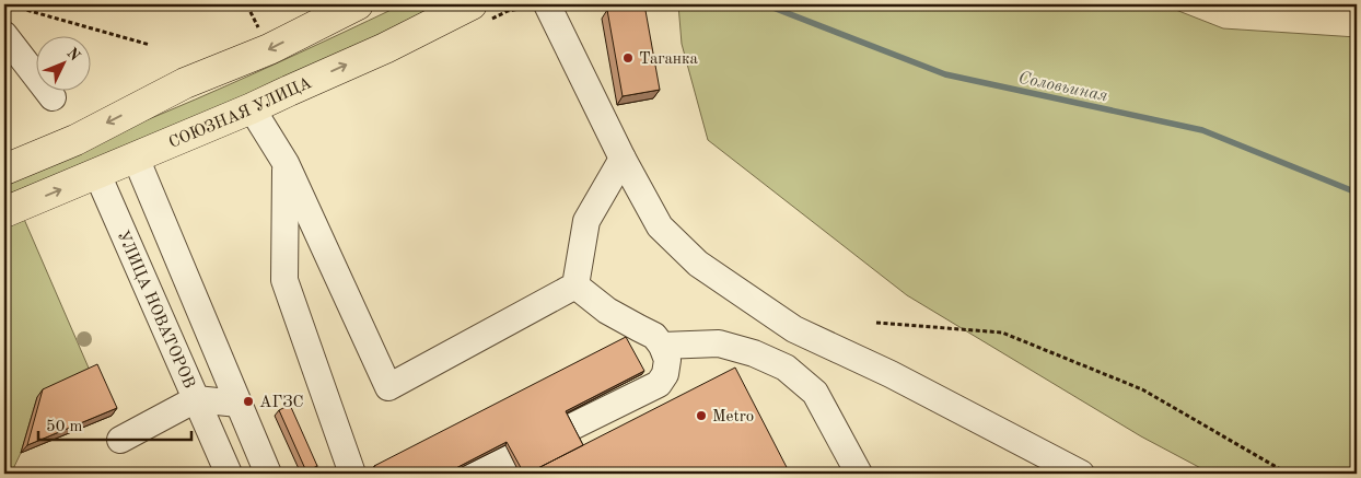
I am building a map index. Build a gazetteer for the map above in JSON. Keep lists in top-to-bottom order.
{
  "streets": {
    "main road": ["СОЮЗНАЯ УЛИЦА"],
    "street": ["УЛИЦА НОВАТОРОВ"]
  },
  "crossings": [
    ["СОЮЗНАЯ УЛИЦА", "УЛИЦА НОВАТОРОВ"]
  ],
  "water": ["Соловьиная"],
  "places": ["Таганка", "АГЗС", "Metro"],
  "scale_bar": "50 m",
  "north": "top right"
}
